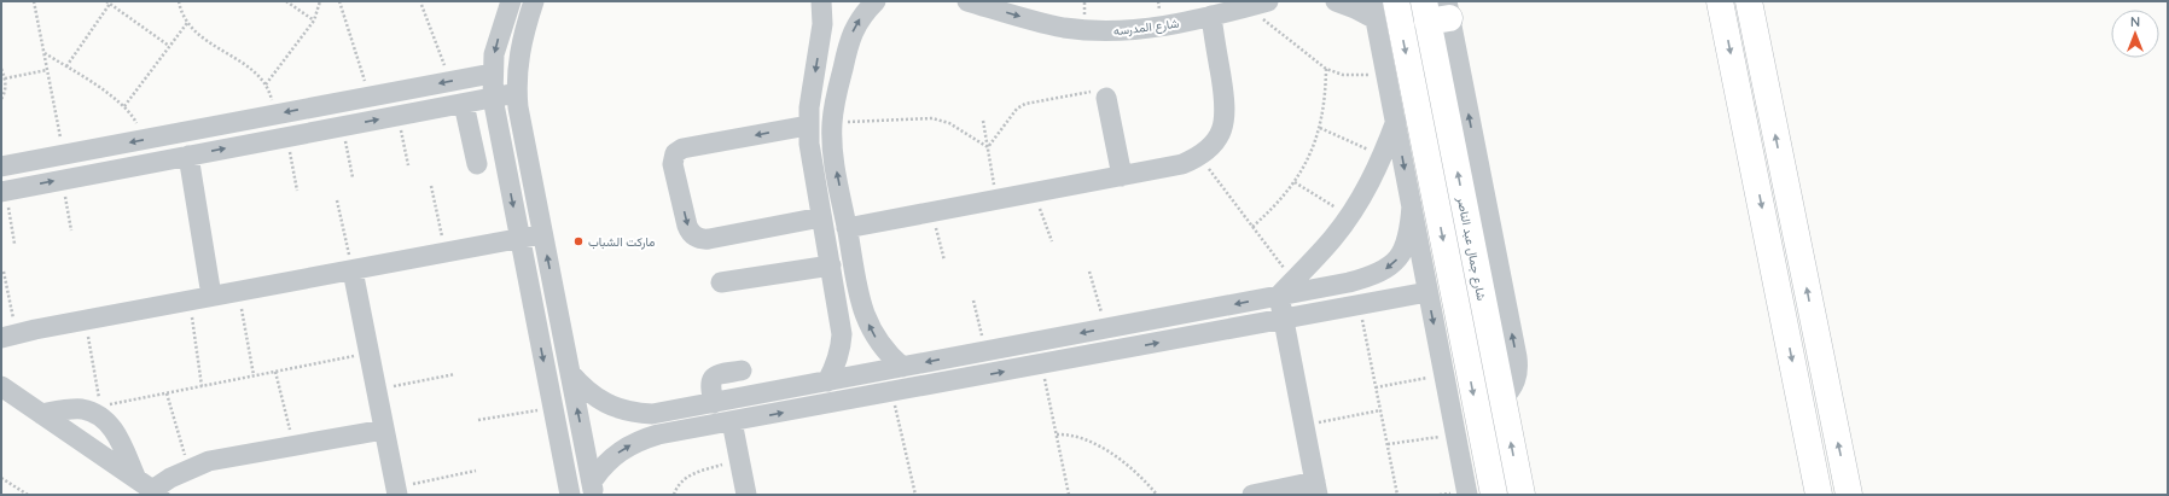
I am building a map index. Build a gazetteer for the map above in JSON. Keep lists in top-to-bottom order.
{
  "streets": {
    "main road": ["شارع جمال عبد الناصر"],
    "street": ["شارع المدرسه"]
  },
  "places": ["ماركت الشباب"],
  "north": "top"
}
